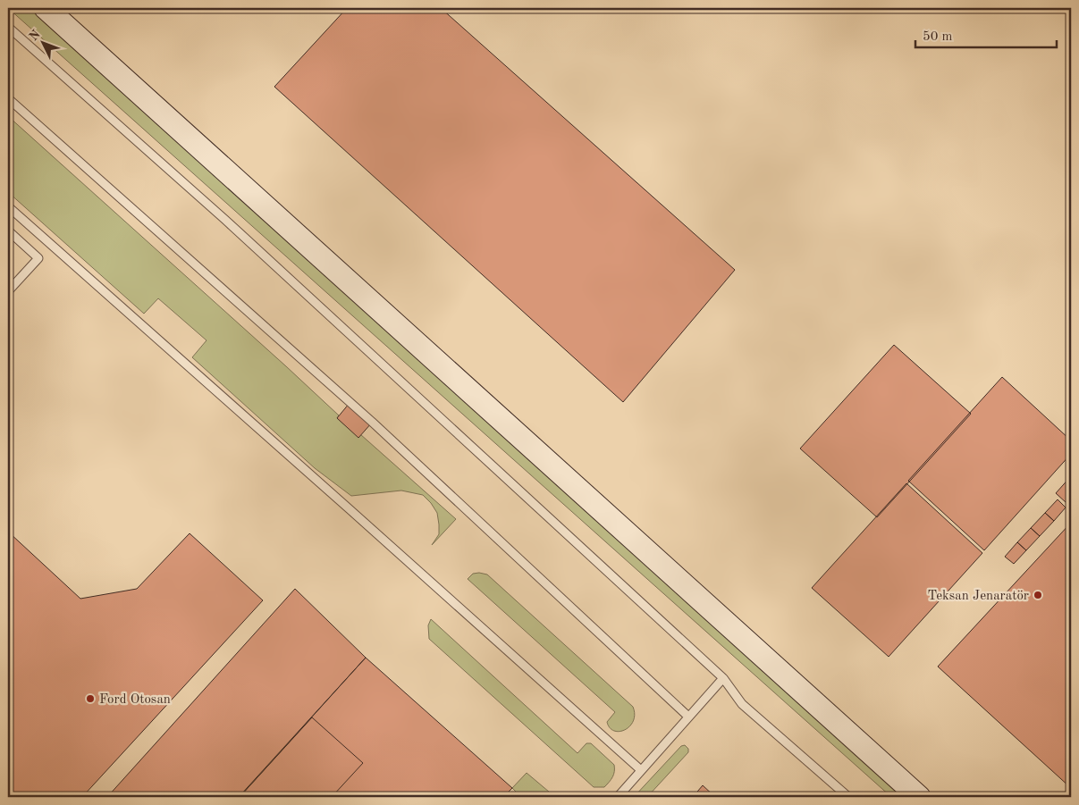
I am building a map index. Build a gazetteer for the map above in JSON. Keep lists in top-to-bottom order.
{
  "places": ["Teksan Jenaratör", "Ford Otosan"],
  "scale_bar": "50 m",
  "north": "top left"
}
